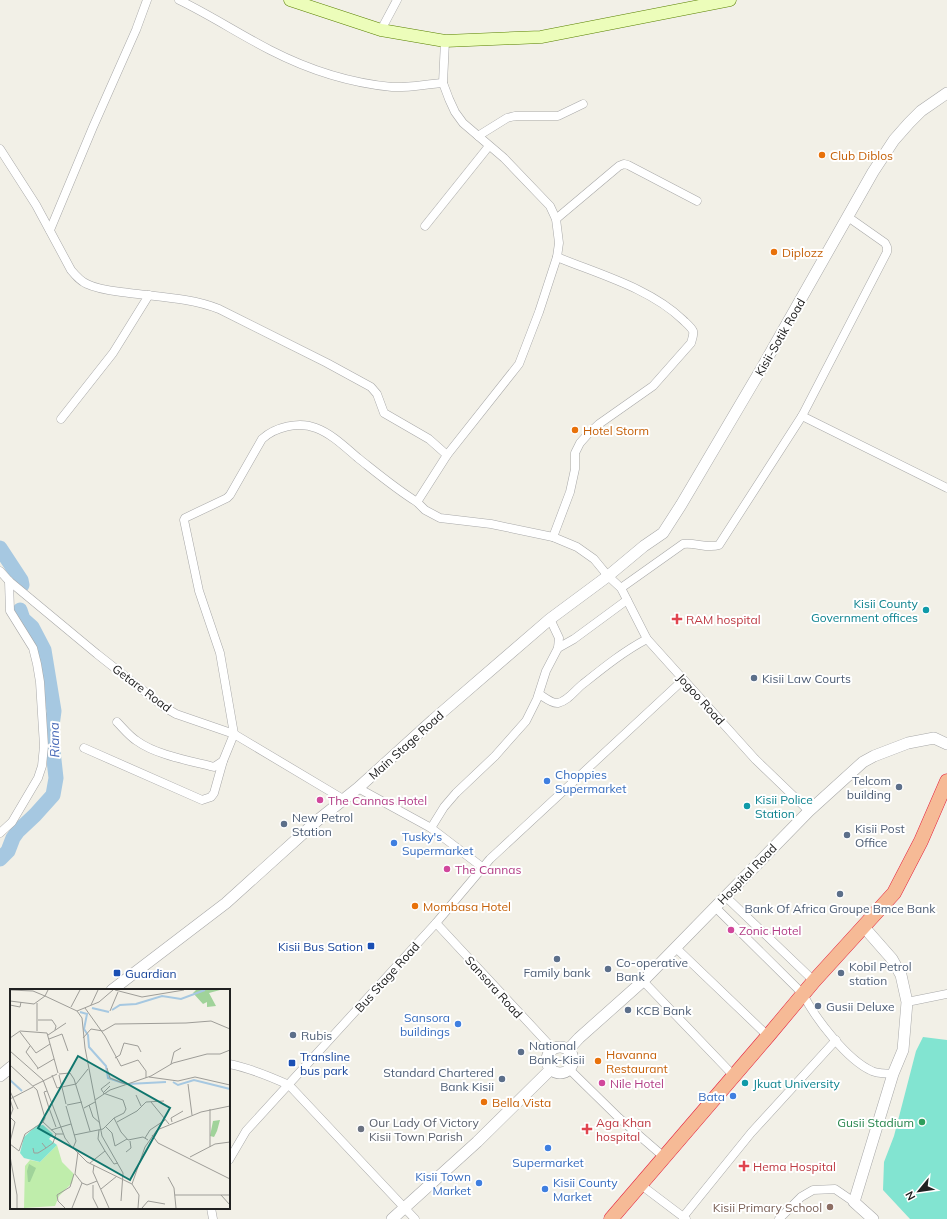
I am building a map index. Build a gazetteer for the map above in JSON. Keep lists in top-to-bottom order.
{
  "streets": {
    "street": [
      "Kisii-Sotik Road",
      "Getare Road",
      "Jogoo Road",
      "Main Stage Road",
      "Hospital Road",
      "Bus Stage Road",
      "Sansora Road"
    ]
  },
  "crossings": [
    ["Kisii-Sotik Road", "Jogoo Road"],
    ["Kisii-Sotik Road", "Main Stage Road"],
    ["Getare Road", "Jogoo Road"],
    ["Getare Road", "Main Stage Road"],
    ["Jogoo Road", "Main Stage Road"],
    ["Jogoo Road", "Hospital Road"],
    ["Jogoo Road", "Bus Stage Road"],
    ["Hospital Road", "Sansora Road"],
    ["Bus Stage Road", "Sansora Road"]
  ],
  "water": ["Riana"],
  "places": {
    "other": [
      "Club Diblos",
      "Diplozz",
      "Hotel Storm",
      "Kisii County Government offices",
      "Kisii Law Courts",
      "Choppies Supermarket",
      "Telcom building",
      "The Cannas Hotel",
      "Kisii Police Station",
      "New Petrol Station",
      "Kisii Post Office",
      "Tusky's Supermarket",
      "The Cannas",
      "Bank Of Africa Groupe Bmce Bank",
      "Mombasa Hotel",
      "Zonic Hotel",
      "Family bank",
      "Co-operative Bank",
      "Kobil Petrol station",
      "Gusii Deluxe",
      "KCB Bank",
      "Sansora buildings",
      "Rubis",
      "National Bank-Kisii",
      "Havanna Restaurant",
      "Standard Chartered Bank Kisii",
      "Nile Hotel",
      "Jkuat University",
      "Bata",
      "Bella Vista",
      "Gusii Stadium",
      "Our Lady Of Victory Kisii Town Parish",
      "Supermarket",
      "Kisii Town Market",
      "Kisii County Market",
      "Kisii Primary School"
    ],
    "health": ["RAM hospital", "Aga Khan hospital", "Hema Hospital"],
    "transit": ["Kisii Bus Sation", "Guardian", "Transline bus park"]
  },
  "north": "bottom left"
}
